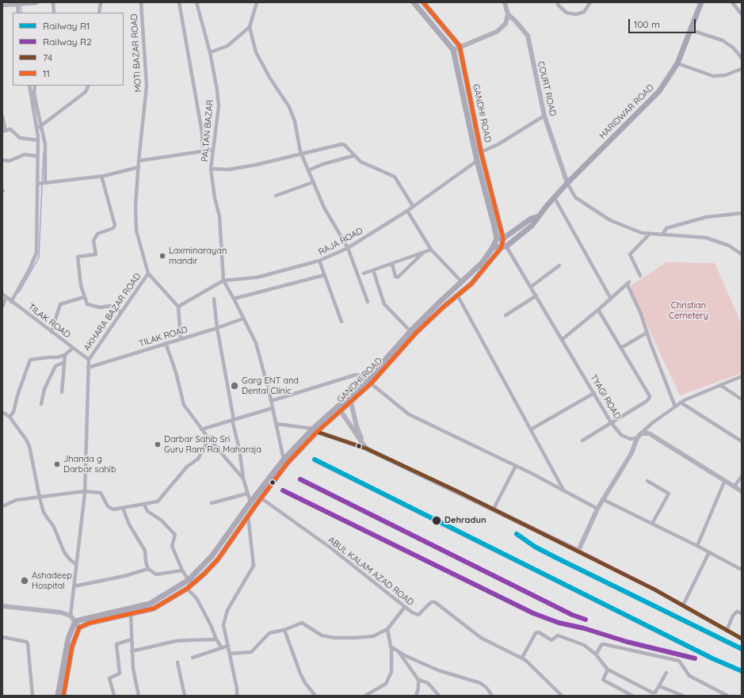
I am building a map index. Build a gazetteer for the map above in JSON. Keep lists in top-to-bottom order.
{
  "streets": {
    "main road": ["HARIDWAR ROAD", "GANDHI ROAD"],
    "street": [
      "MOTI BAZAR ROAD",
      "COURT ROAD",
      "PALTAN BAZAR",
      "RAJA ROAD",
      "AKHARA BAZAR ROAD",
      "TILAK ROAD",
      "TYAGI ROAD",
      "ABUL KALAM AZAD ROAD"
    ]
  },
  "crossings": [
    ["MOTI BAZAR ROAD", "AKHARA BAZAR ROAD"],
    ["COURT ROAD", "HARIDWAR ROAD"],
    ["HARIDWAR ROAD", "GANDHI ROAD"],
    ["HARIDWAR ROAD", "TYAGI ROAD"],
    ["GANDHI ROAD", "RAJA ROAD"],
    ["GANDHI ROAD", "TYAGI ROAD"],
    ["GANDHI ROAD", "ABUL KALAM AZAD ROAD"],
    ["PALTAN BAZAR", "RAJA ROAD"],
    ["AKHARA BAZAR ROAD", "TILAK ROAD"]
  ],
  "parks": ["Christian Cemetery"],
  "places": [
    "Laxminarayan mandir",
    "Garg ENT and Dental Clinic",
    "Darbar Sahib Sri Guru Ram Rai Maharaja",
    "Jhanda g Darbar sahib",
    "Dehradun",
    "Ashadeep Hospital"
  ],
  "lines": [
    "transit line 11",
    "transit line 74",
    "rail line R1",
    "rail line R2"
  ],
  "legend": [
    "Railway R1",
    "Railway R2",
    "74",
    "11"
  ],
  "scale_bar": "100 m"
}
